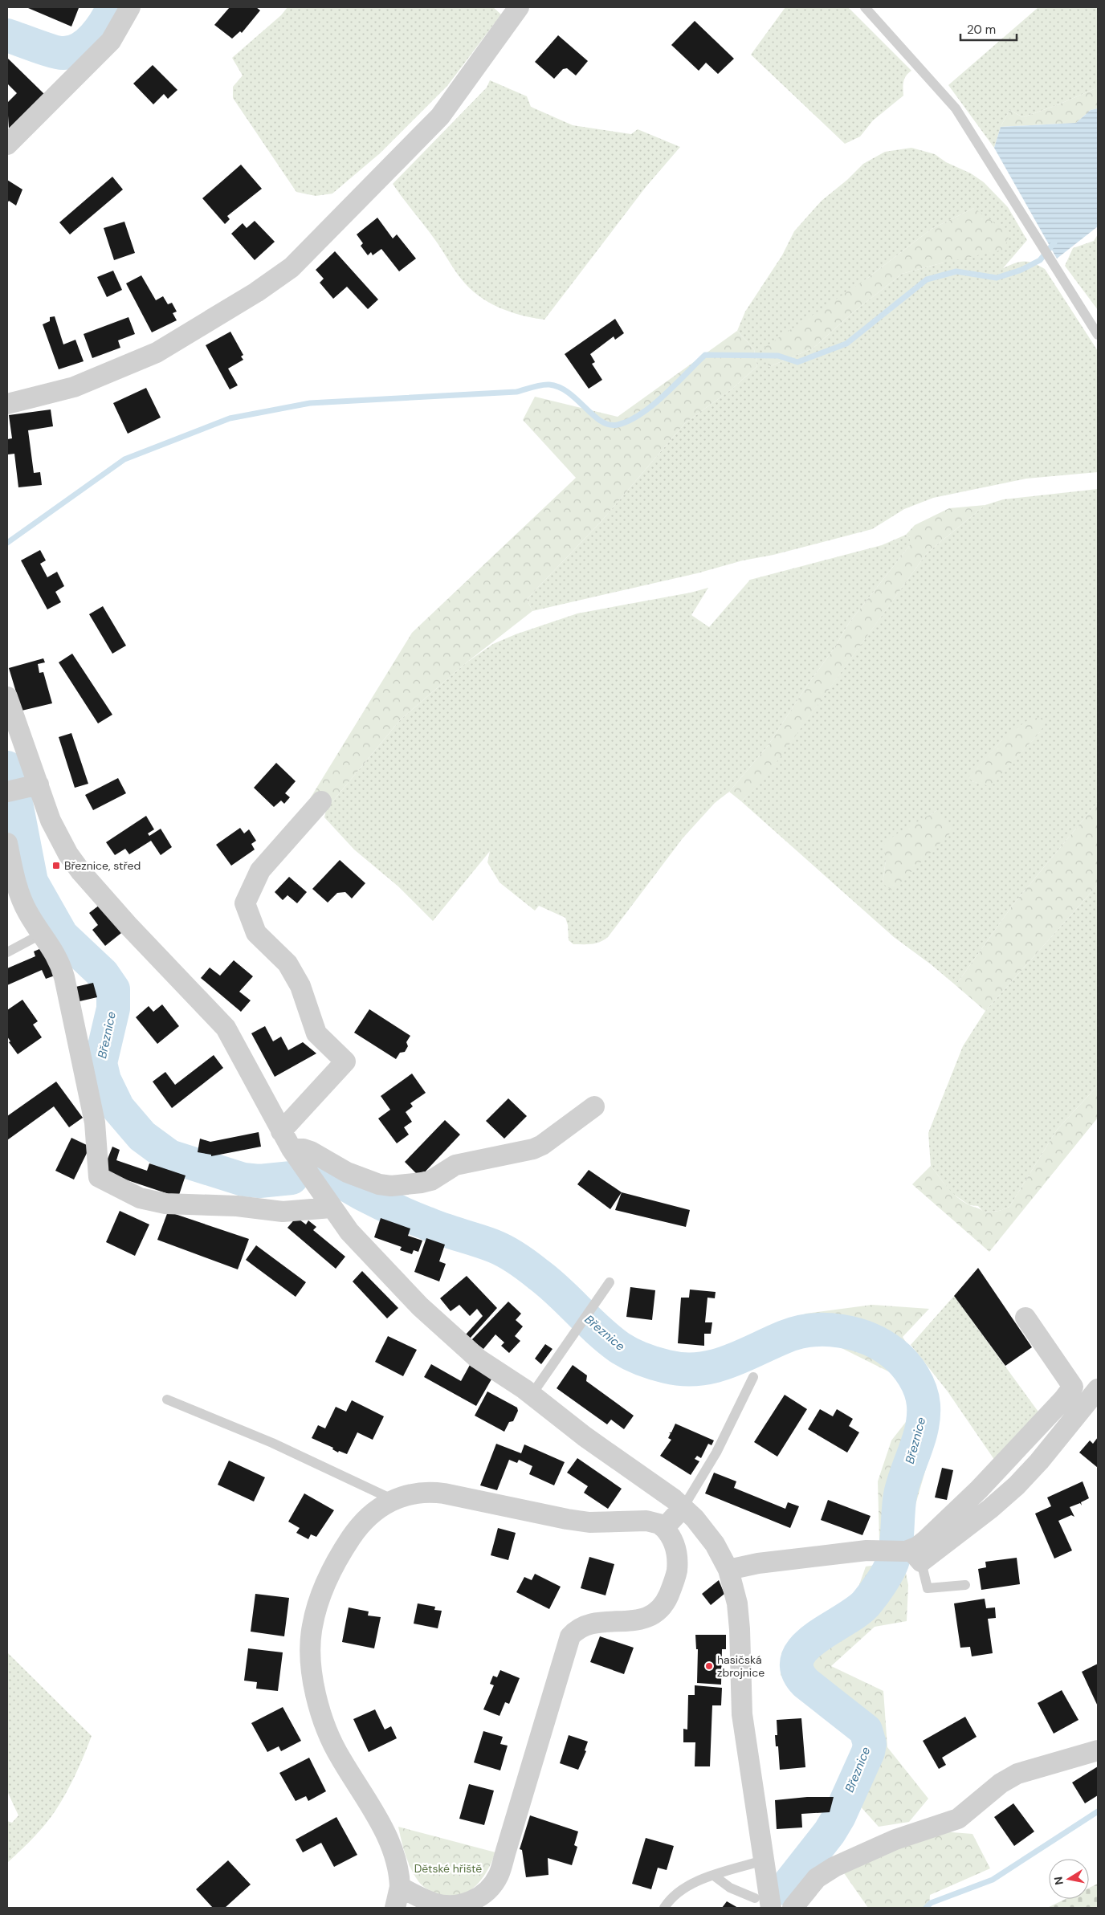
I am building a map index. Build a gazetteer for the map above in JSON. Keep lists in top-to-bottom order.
{
  "water": ["Březnice"],
  "parks": ["Dětské hřiště"],
  "places": {
    "transit": ["Březnice, střed"],
    "other": ["hasičská zbrojnice"]
  },
  "scale_bar": "20 m",
  "north": "left"
}
